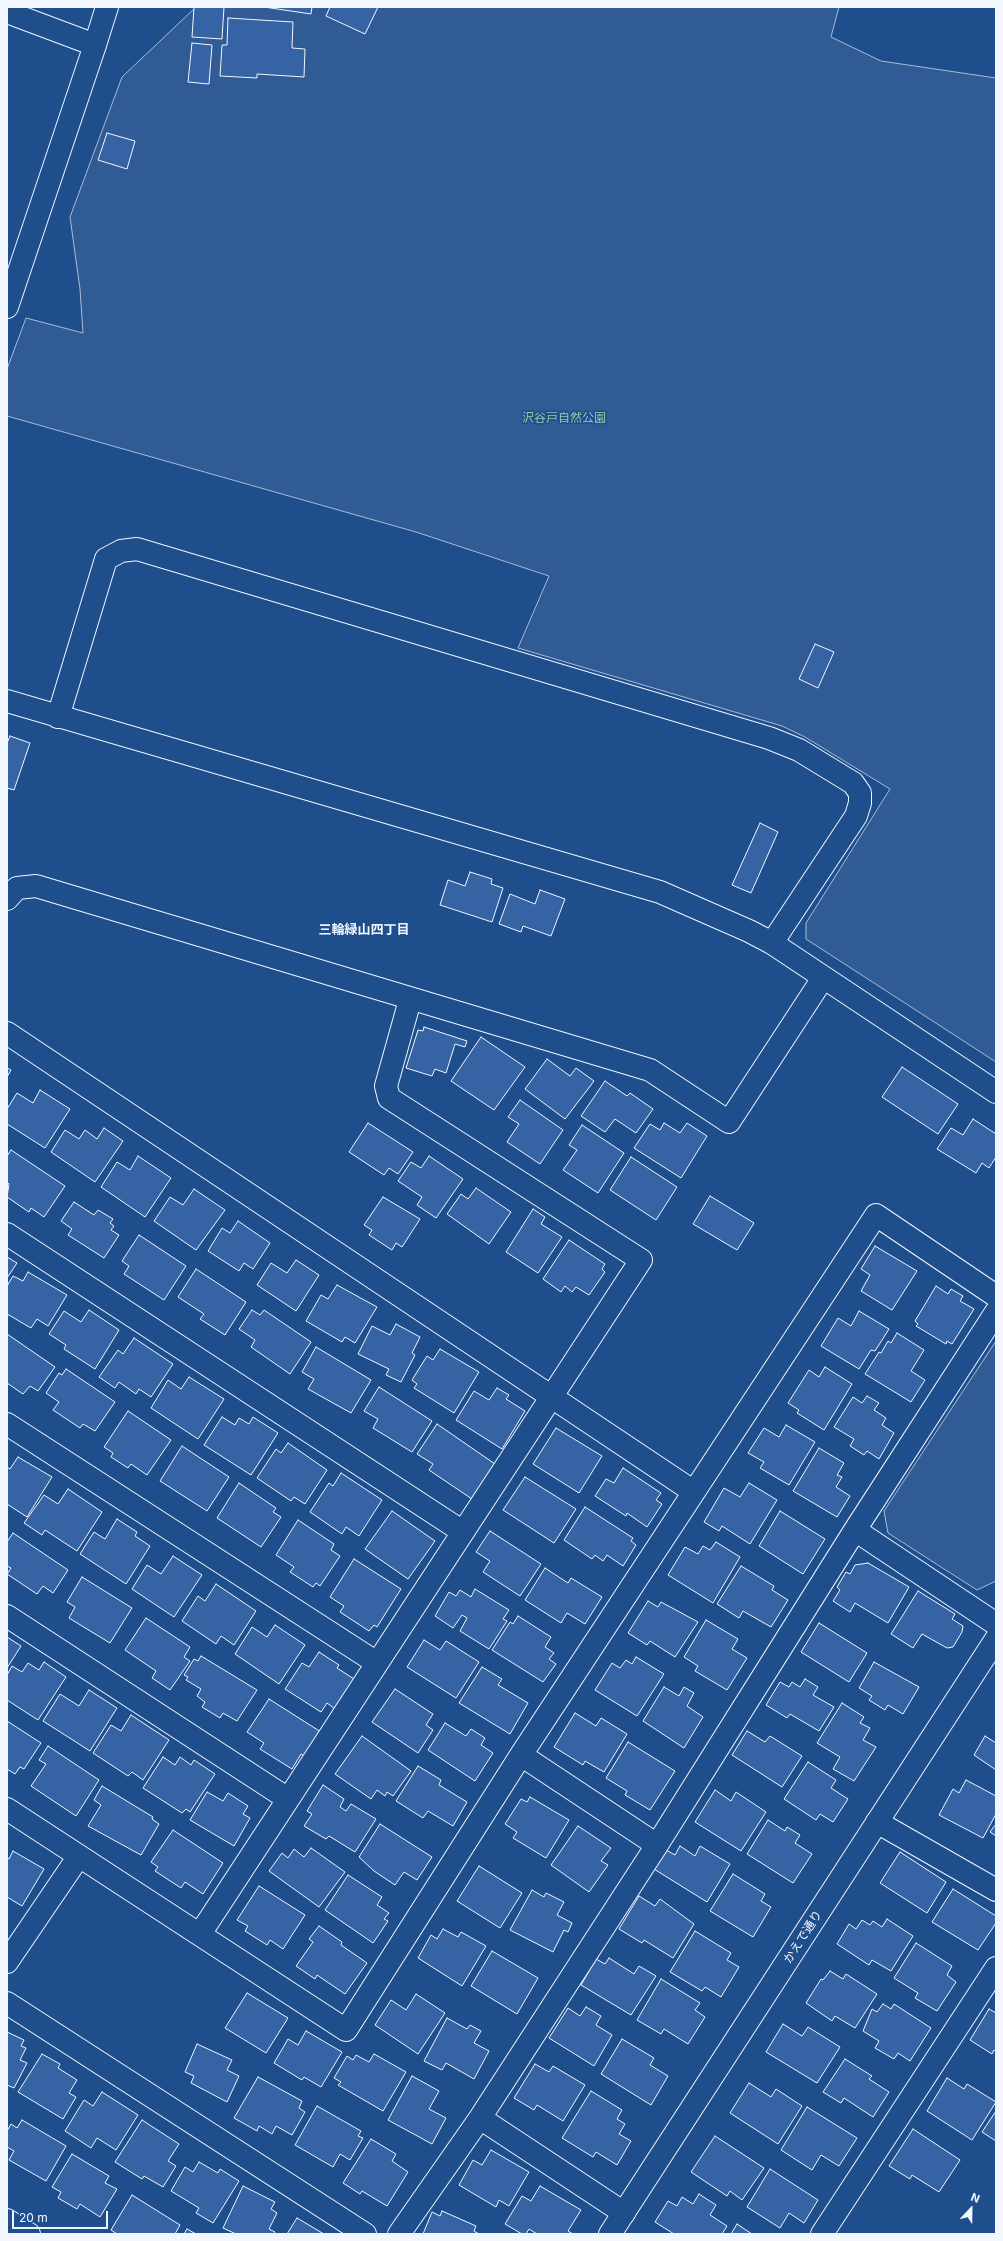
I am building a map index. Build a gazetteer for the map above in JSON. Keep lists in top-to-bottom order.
{
  "streets": {
    "street": ["かえで通り"]
  },
  "districts": ["三輪緑山四丁目"],
  "parks": ["沢谷戸自然公園"],
  "scale_bar": "20 m",
  "north": "top"
}
